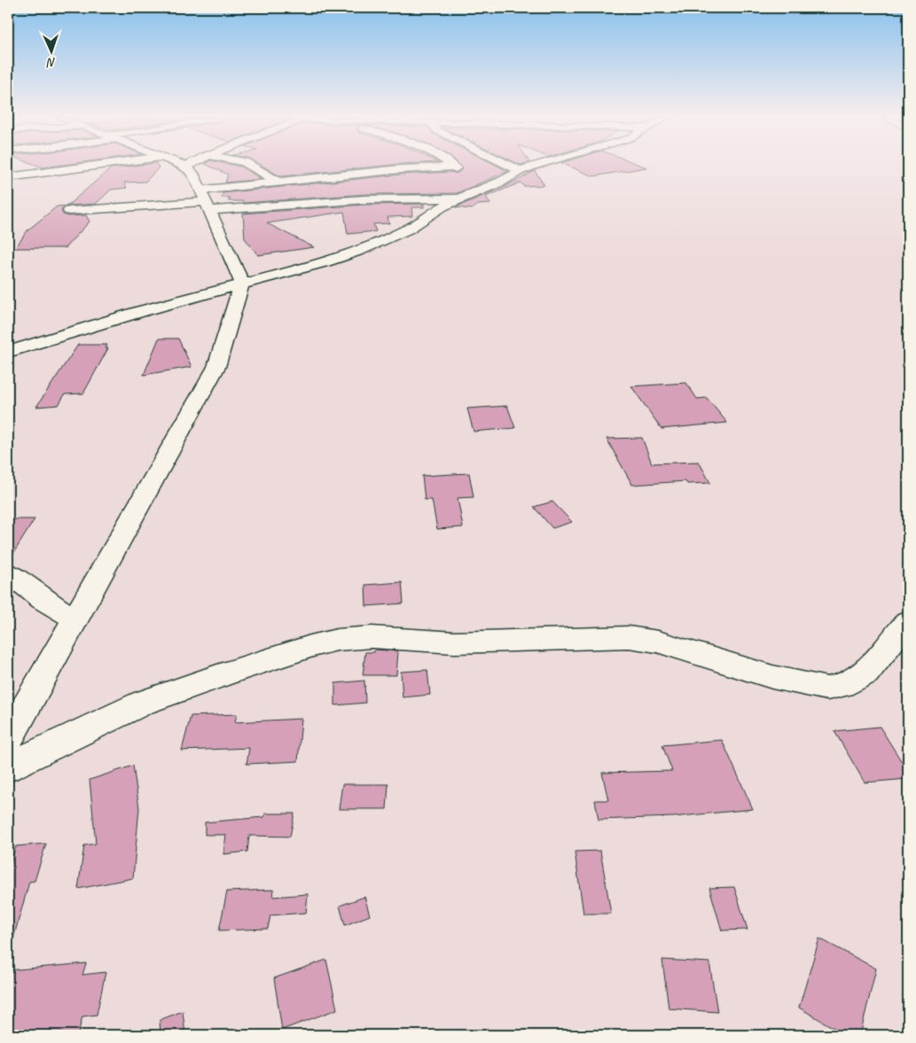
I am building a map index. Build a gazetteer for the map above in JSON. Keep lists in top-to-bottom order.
{
  "north": "bottom"
}
